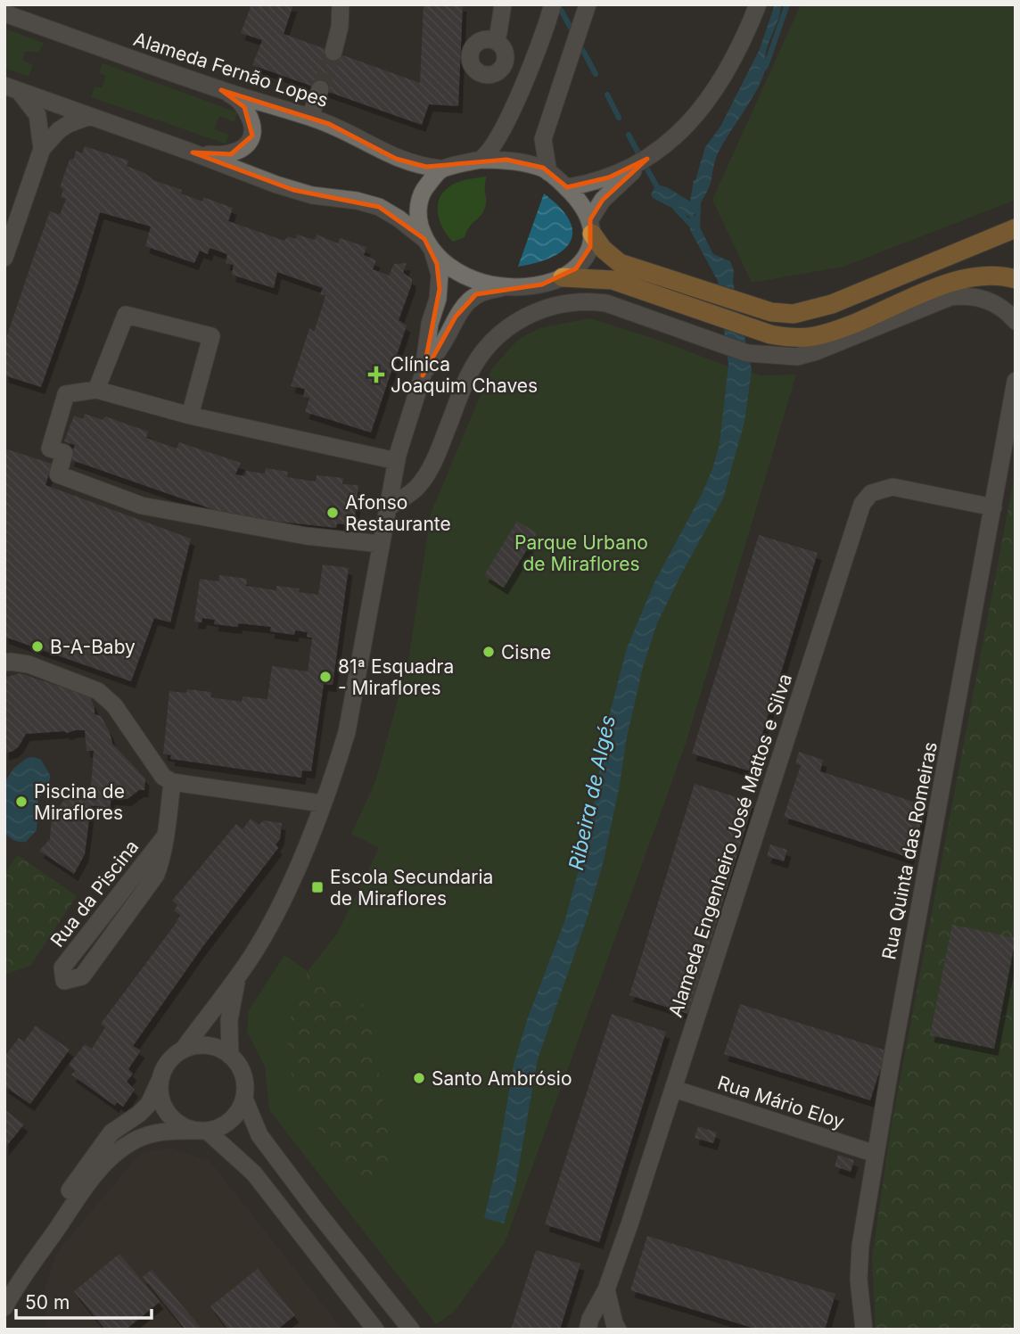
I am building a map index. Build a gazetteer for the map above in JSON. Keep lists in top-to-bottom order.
{
  "streets": {
    "street": [
      "Alameda Fernão Lopes",
      "Alameda Engenheiro José Mattos e Silva",
      "Rua Quinta das Romeiras",
      "Rua da Piscina",
      "Rua Mário Eloy"
    ]
  },
  "crossings": [
    ["Alameda Engenheiro José Mattos e Silva", "Rua Quinta das Romeiras"],
    ["Alameda Engenheiro José Mattos e Silva", "Rua Mário Eloy"],
    ["Rua Quinta das Romeiras", "Rua Mário Eloy"]
  ],
  "water": ["Ribeira de Algés"],
  "parks": ["Parque Urbano de Miraflores"],
  "places": {
    "health": ["Clínica Joaquim Chaves"],
    "other": [
      "Afonso Restaurante",
      "B-A-Baby",
      "Cisne",
      "81ª Esquadra - Miraflores",
      "Piscina de Miraflores",
      "Santo Ambrósio"
    ],
    "transit": ["Escola Secundaria de Miraflores"]
  },
  "scale_bar": "50 m"
}
